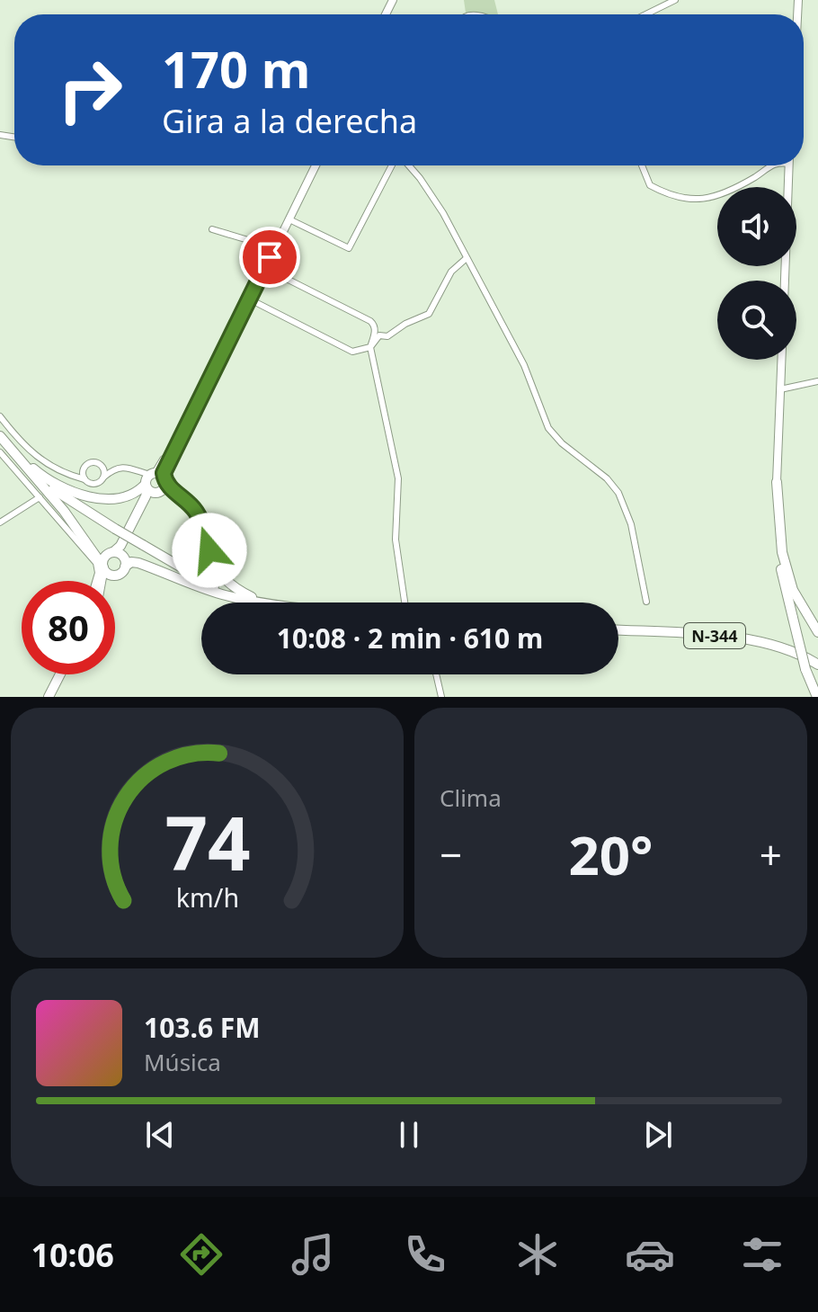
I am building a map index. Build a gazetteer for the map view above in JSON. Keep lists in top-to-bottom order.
{
  "streets": {
    "highway": ["N-344"]
  },
  "page": {
    "turn": ["170 m", "Gira a la derecha"],
    "limit": "80",
    "trip": "10:08 · 2 min · 610 m",
    "tile": "Clima",
    "heat": ["−", "20°", "+"],
    "song": ["103.6 FM", "Música"],
    "tabs": "10:06",
    "gauge": ["74", "km/h"]
  }
}
